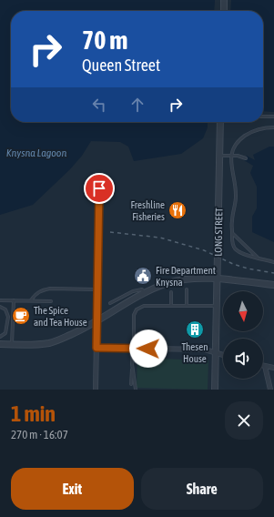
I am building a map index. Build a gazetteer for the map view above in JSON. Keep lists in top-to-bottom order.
{
  "streets": {
    "street": ["LONG STREET"]
  },
  "water": ["Knysna Lagoon"],
  "places": {
    "restaurant": ["Freshline Fisheries"],
    "public building": ["Fire Department Knysna"],
    "cafe": ["The Spice and Tea House"],
    "building": ["Thesen House"]
  },
  "north": "bottom",
  "page": {
    "turn": ["70 m", "Queen Street"],
    "heading": ["1 min", "270 m · 16:07"],
    "buttons": ["Exit", "Share"]
  }
}
